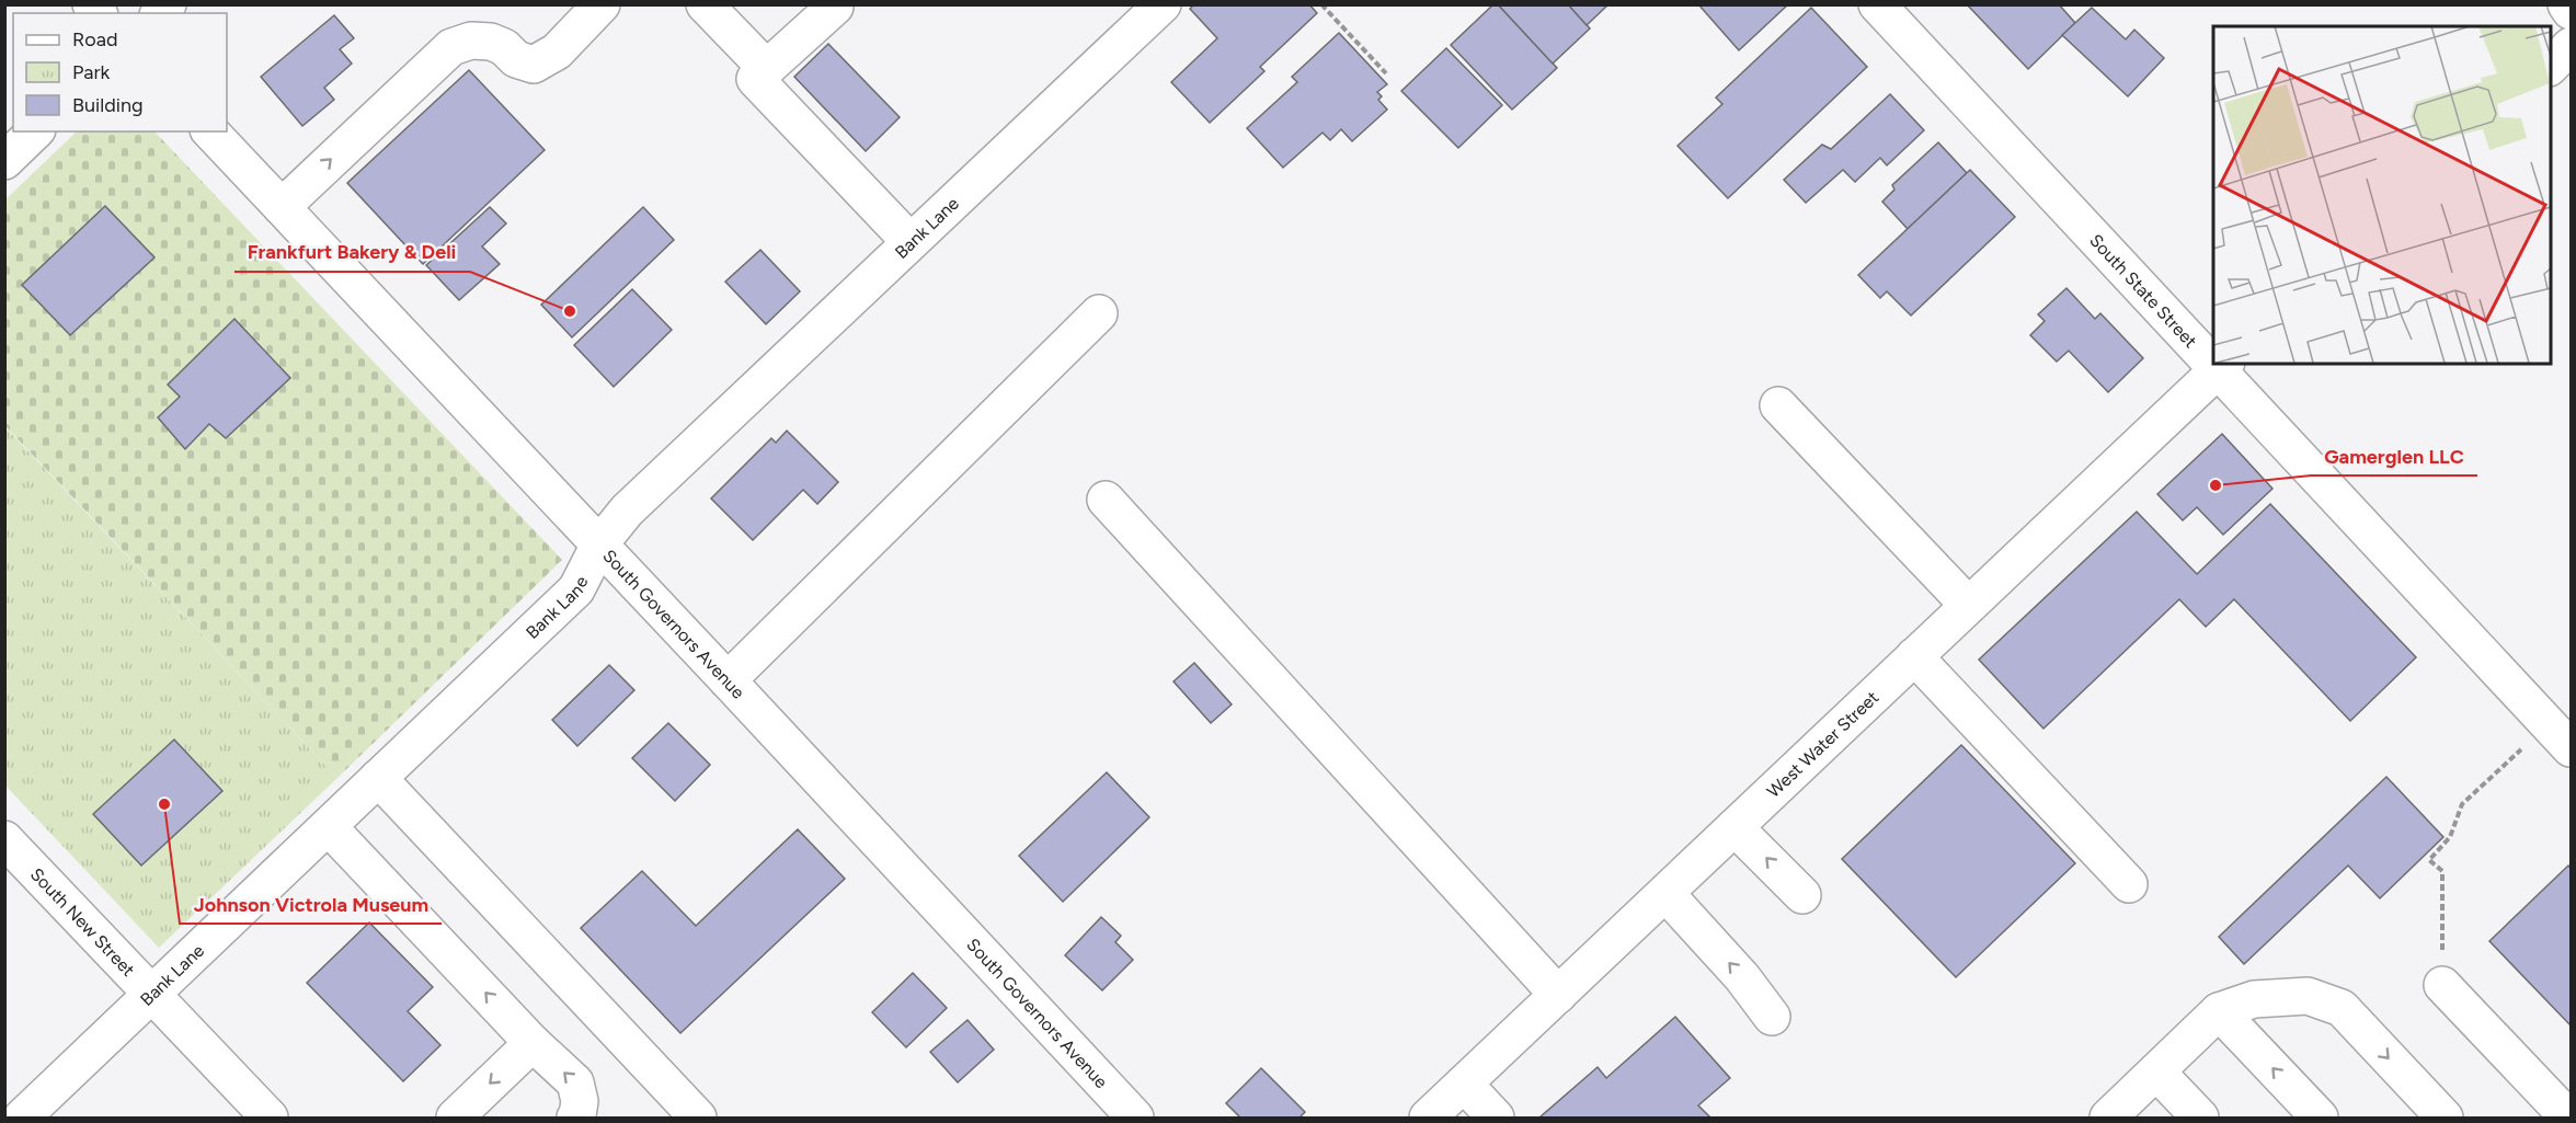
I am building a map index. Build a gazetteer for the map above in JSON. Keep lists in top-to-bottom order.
{
  "streets": {
    "street": [
      "Bank Lane",
      "South State Street",
      "South Governors Avenue",
      "West Water Street",
      "South New Street"
    ]
  },
  "crossings": [
    ["Bank Lane", "South Governors Avenue"],
    ["Bank Lane", "South New Street"],
    ["South State Street", "West Water Street"]
  ],
  "places": ["Frankfurt Bakery & Deli", "Gamerglen LLC", "Johnson Victrola Museum"],
  "legend": ["Road", "Park", "Building"]
}
